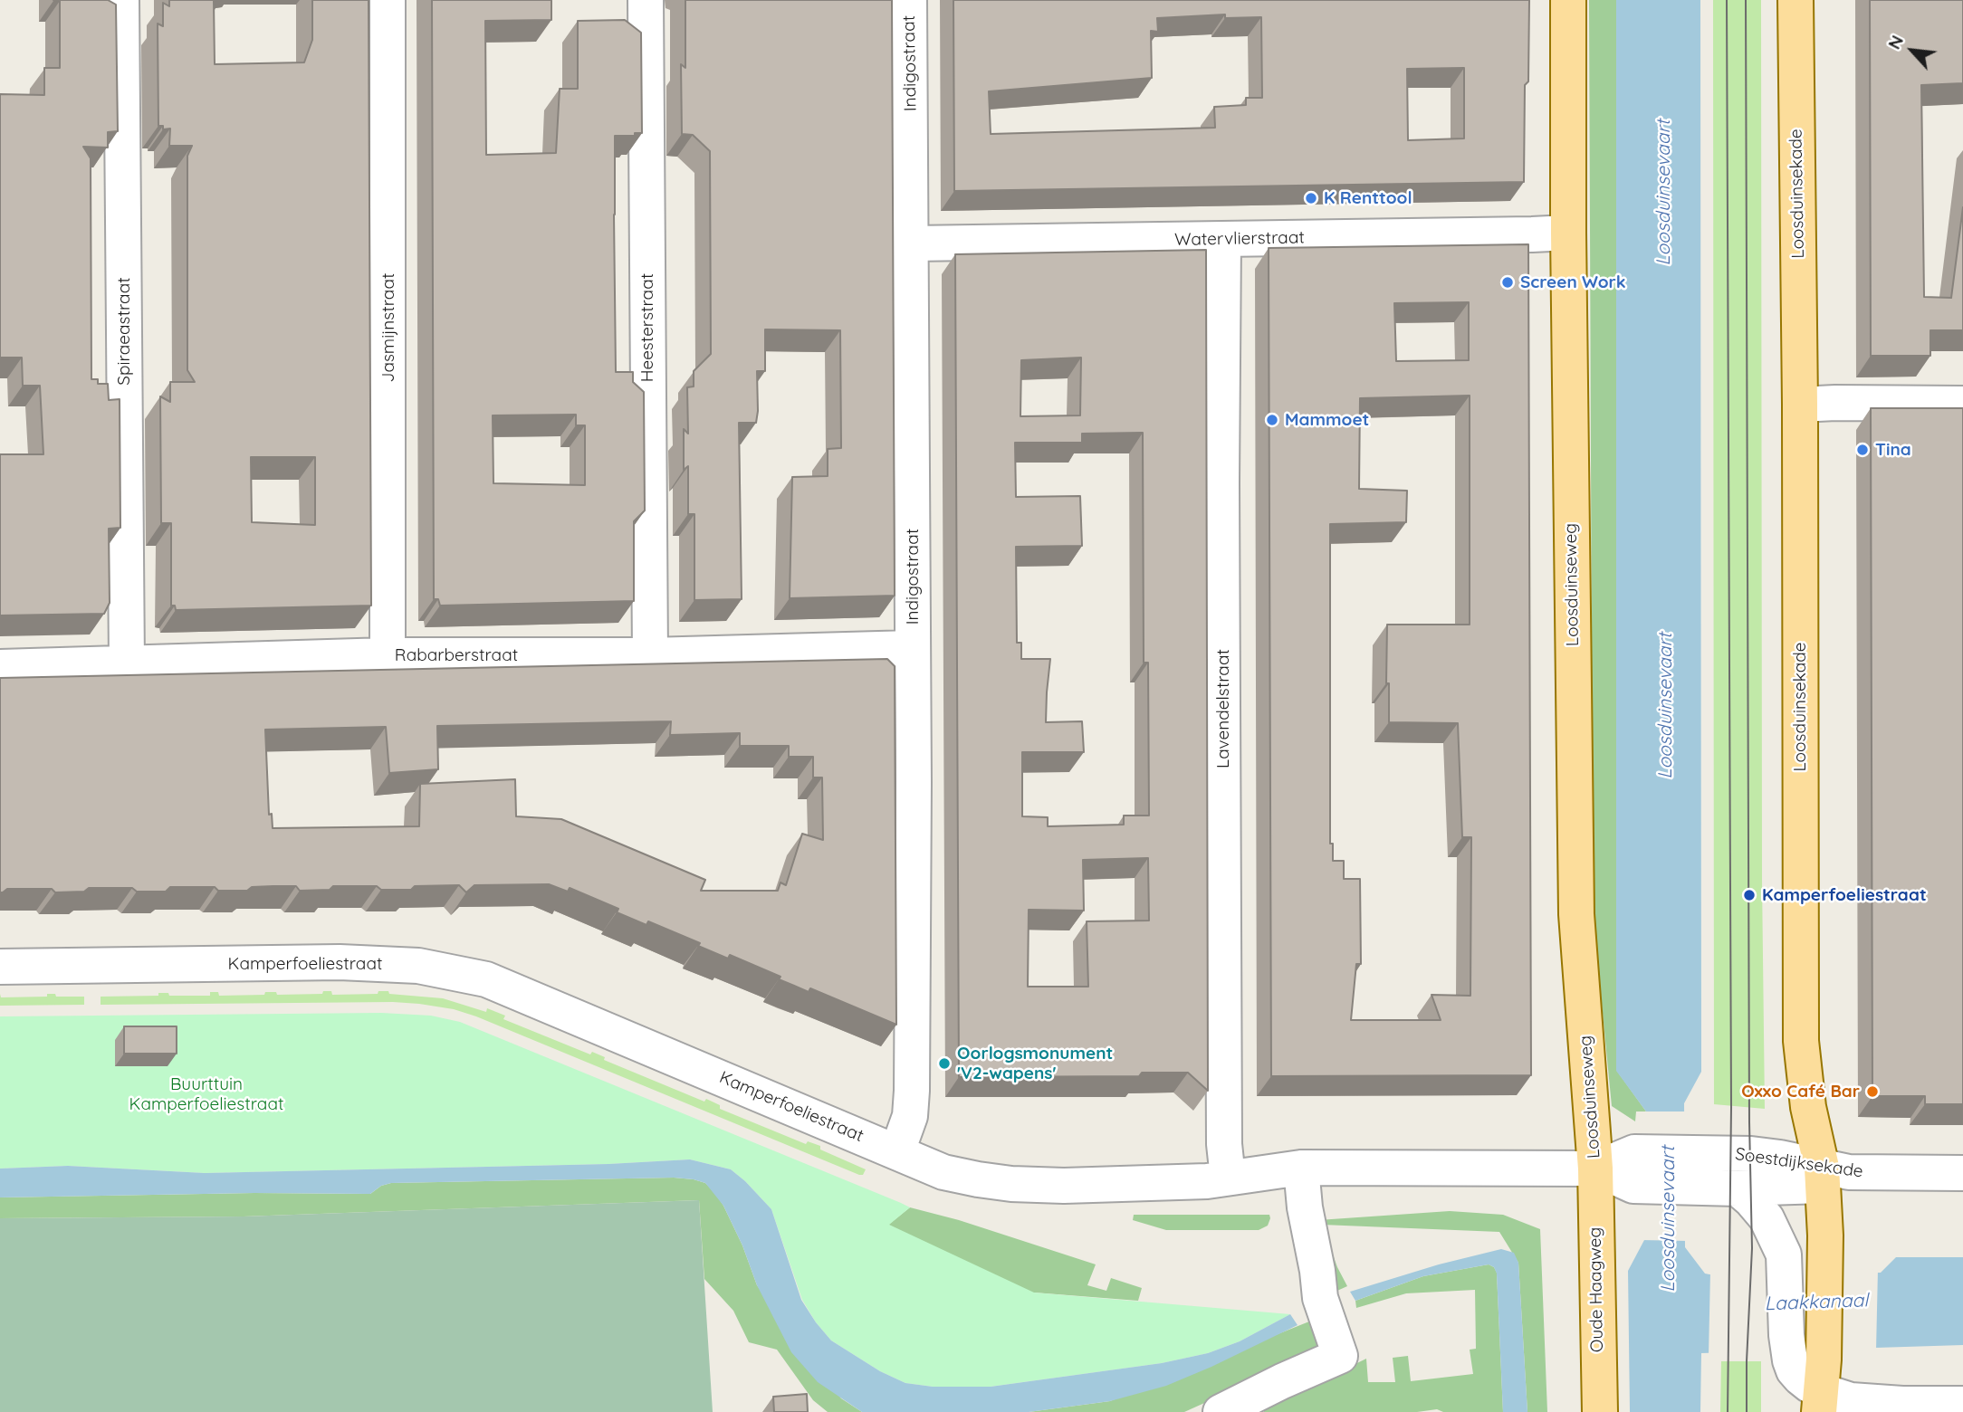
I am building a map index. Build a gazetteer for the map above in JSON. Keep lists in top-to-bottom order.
{
  "streets": {
    "main road": ["Loosduinsekade", "Loosduinseweg", "Oude Haagweg"],
    "street": [
      "Indigostraat",
      "Watervlierstraat",
      "Jasmijnstraat",
      "Heesterstraat",
      "Spiraeastraat",
      "Rabarberstraat",
      "Lavendelstraat",
      "Kamperfoeliestraat",
      "Soestdijksekade"
    ]
  },
  "crossings": [
    ["Indigostraat", "Watervlierstraat"],
    ["Indigostraat", "Rabarberstraat"],
    ["Indigostraat", "Kamperfoeliestraat"],
    ["Loosduinsekade", "Soestdijksekade"],
    ["Watervlierstraat", "Loosduinseweg"],
    ["Watervlierstraat", "Lavendelstraat"],
    ["Jasmijnstraat", "Rabarberstraat"],
    ["Heesterstraat", "Rabarberstraat"],
    ["Spiraeastraat", "Rabarberstraat"],
    ["Loosduinseweg", "Kamperfoeliestraat"],
    ["Loosduinseweg", "Soestdijksekade"],
    ["Loosduinseweg", "Oude Haagweg"],
    ["Lavendelstraat", "Kamperfoeliestraat"],
    ["Kamperfoeliestraat", "Soestdijksekade"],
    ["Kamperfoeliestraat", "Oude Haagweg"],
    ["Soestdijksekade", "Oude Haagweg"]
  ],
  "water": ["Loosduinsevaart", "Laakkanaal"],
  "parks": ["Buurttuin Kamperfoeliestraat"],
  "places": [
    "K Renttool",
    "Screen Work",
    "Mammoet",
    "Tina",
    "Kamperfoeliestraat",
    "Oorlogsmonument 'V2-wapens'",
    "Oxxo Café Bar"
  ],
  "north": "top left"
}
